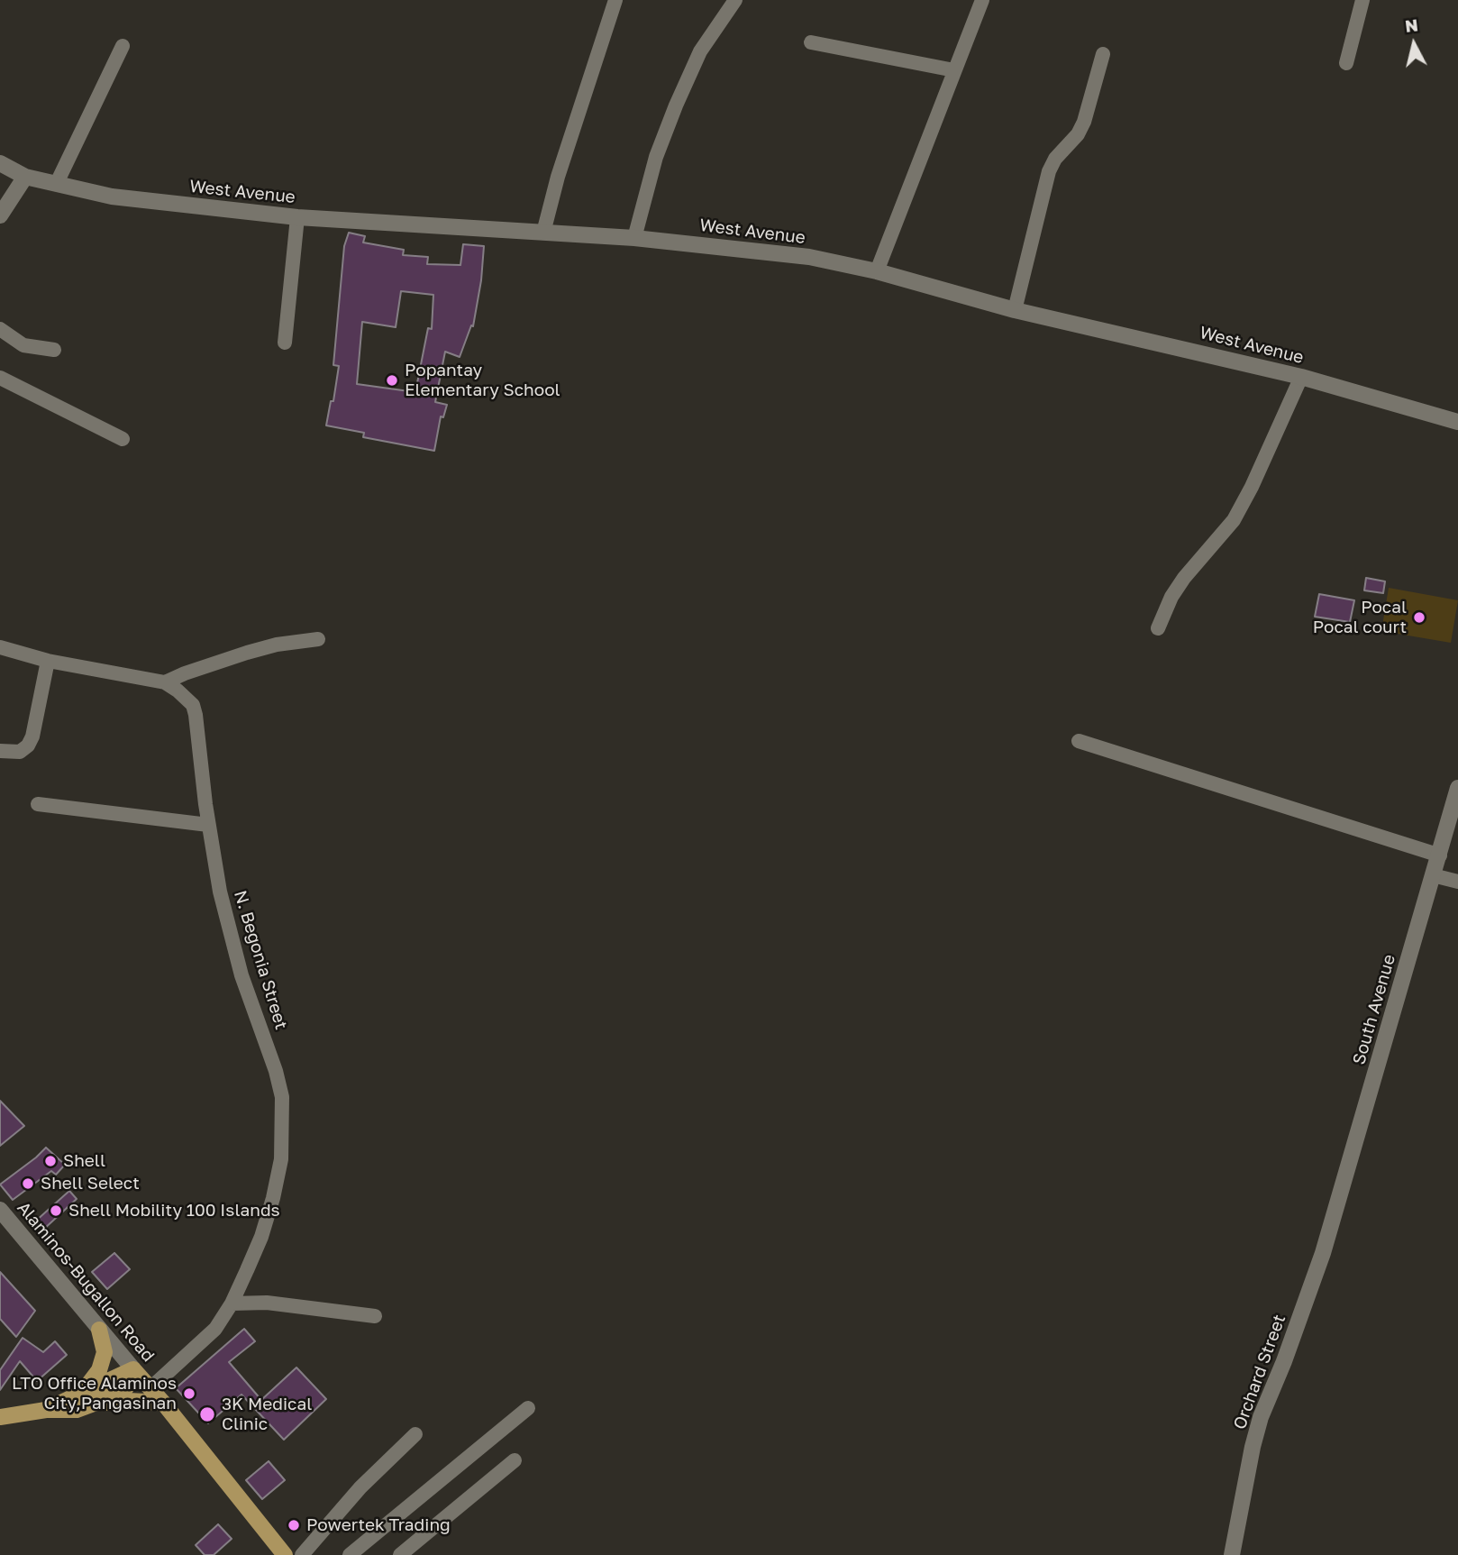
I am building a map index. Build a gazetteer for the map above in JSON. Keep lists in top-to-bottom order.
{
  "streets": {
    "main road": ["Alaminos-Bugallon Road"],
    "street": [
      "West Avenue",
      "N. Begonia Street",
      "South Avenue",
      "Orchard Street"
    ]
  },
  "crossings": [
    ["N. Begonia Street", "Alaminos-Bugallon Road"],
    ["South Avenue", "Orchard Street"]
  ],
  "places": [
    "Popantay Elementary School",
    "Pocal Pocal court",
    "Shell",
    "Shell Select",
    "Shell Mobility 100 Islands",
    "LTO Office Alaminos City,Pangasinan",
    "3K Medical Clinic",
    "Powertek Trading"
  ],
  "north": "top"
}
